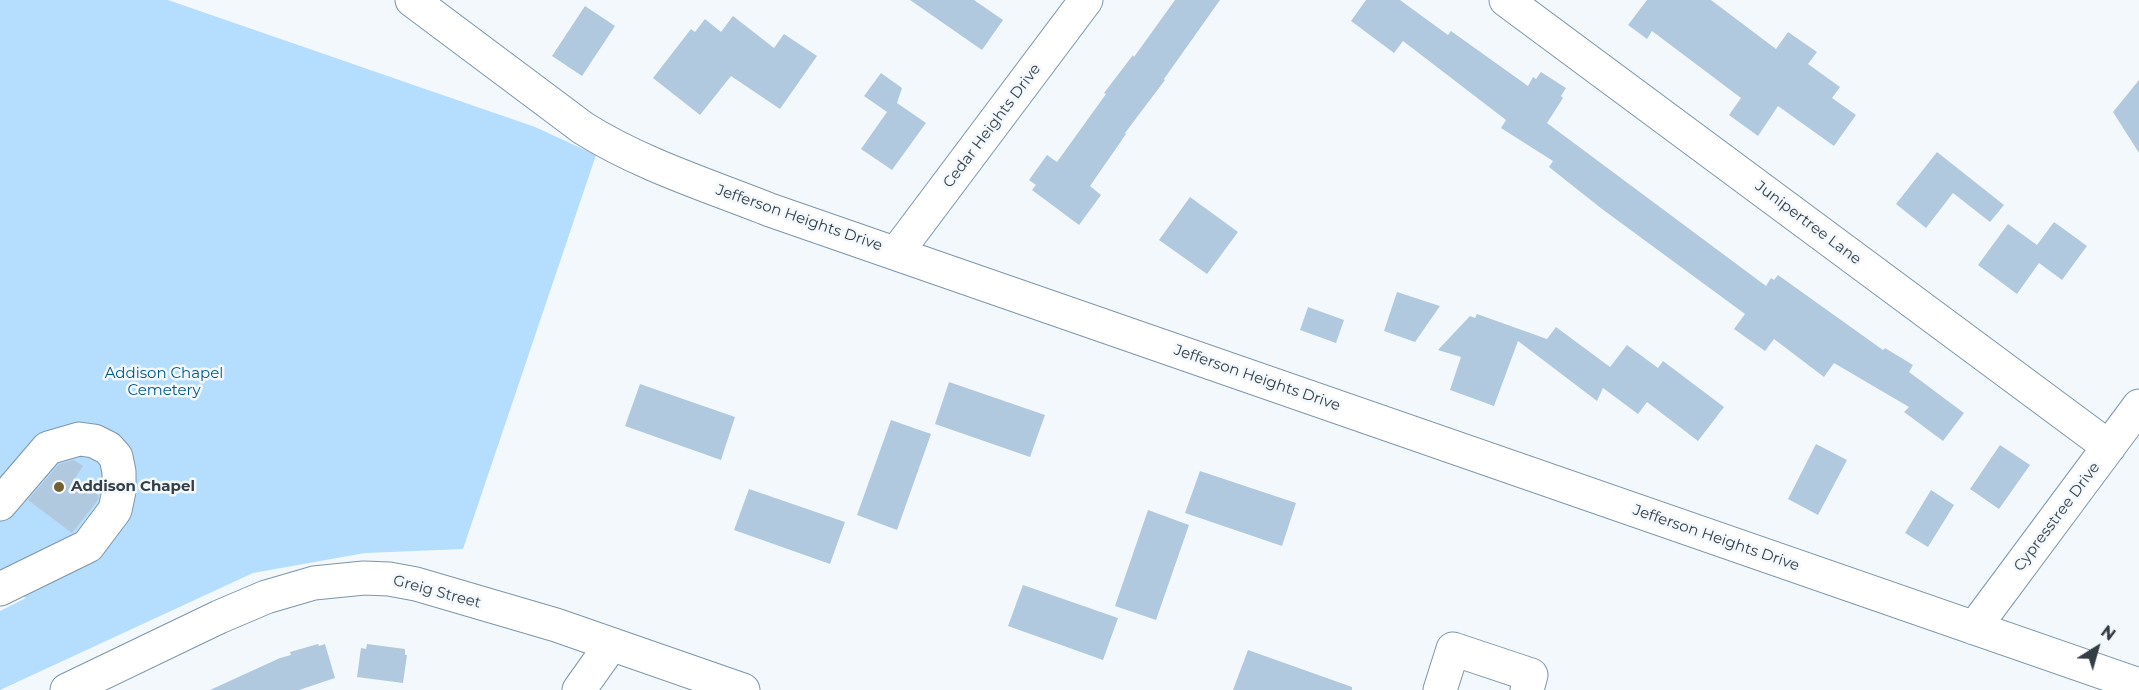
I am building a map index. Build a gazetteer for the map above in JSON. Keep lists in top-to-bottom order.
{
  "streets": {
    "street": [
      "Cedar Heights Drive",
      "Jefferson Heights Drive",
      "Junipertree Lane",
      "Cypresstree Drive",
      "Greig Street"
    ]
  },
  "crossings": [
    ["Cedar Heights Drive", "Jefferson Heights Drive"],
    ["Jefferson Heights Drive", "Cypresstree Drive"],
    ["Junipertree Lane", "Cypresstree Drive"]
  ],
  "parks": ["Addison Chapel Cemetery"],
  "places": ["Addison Chapel"],
  "north": "top right"
}
